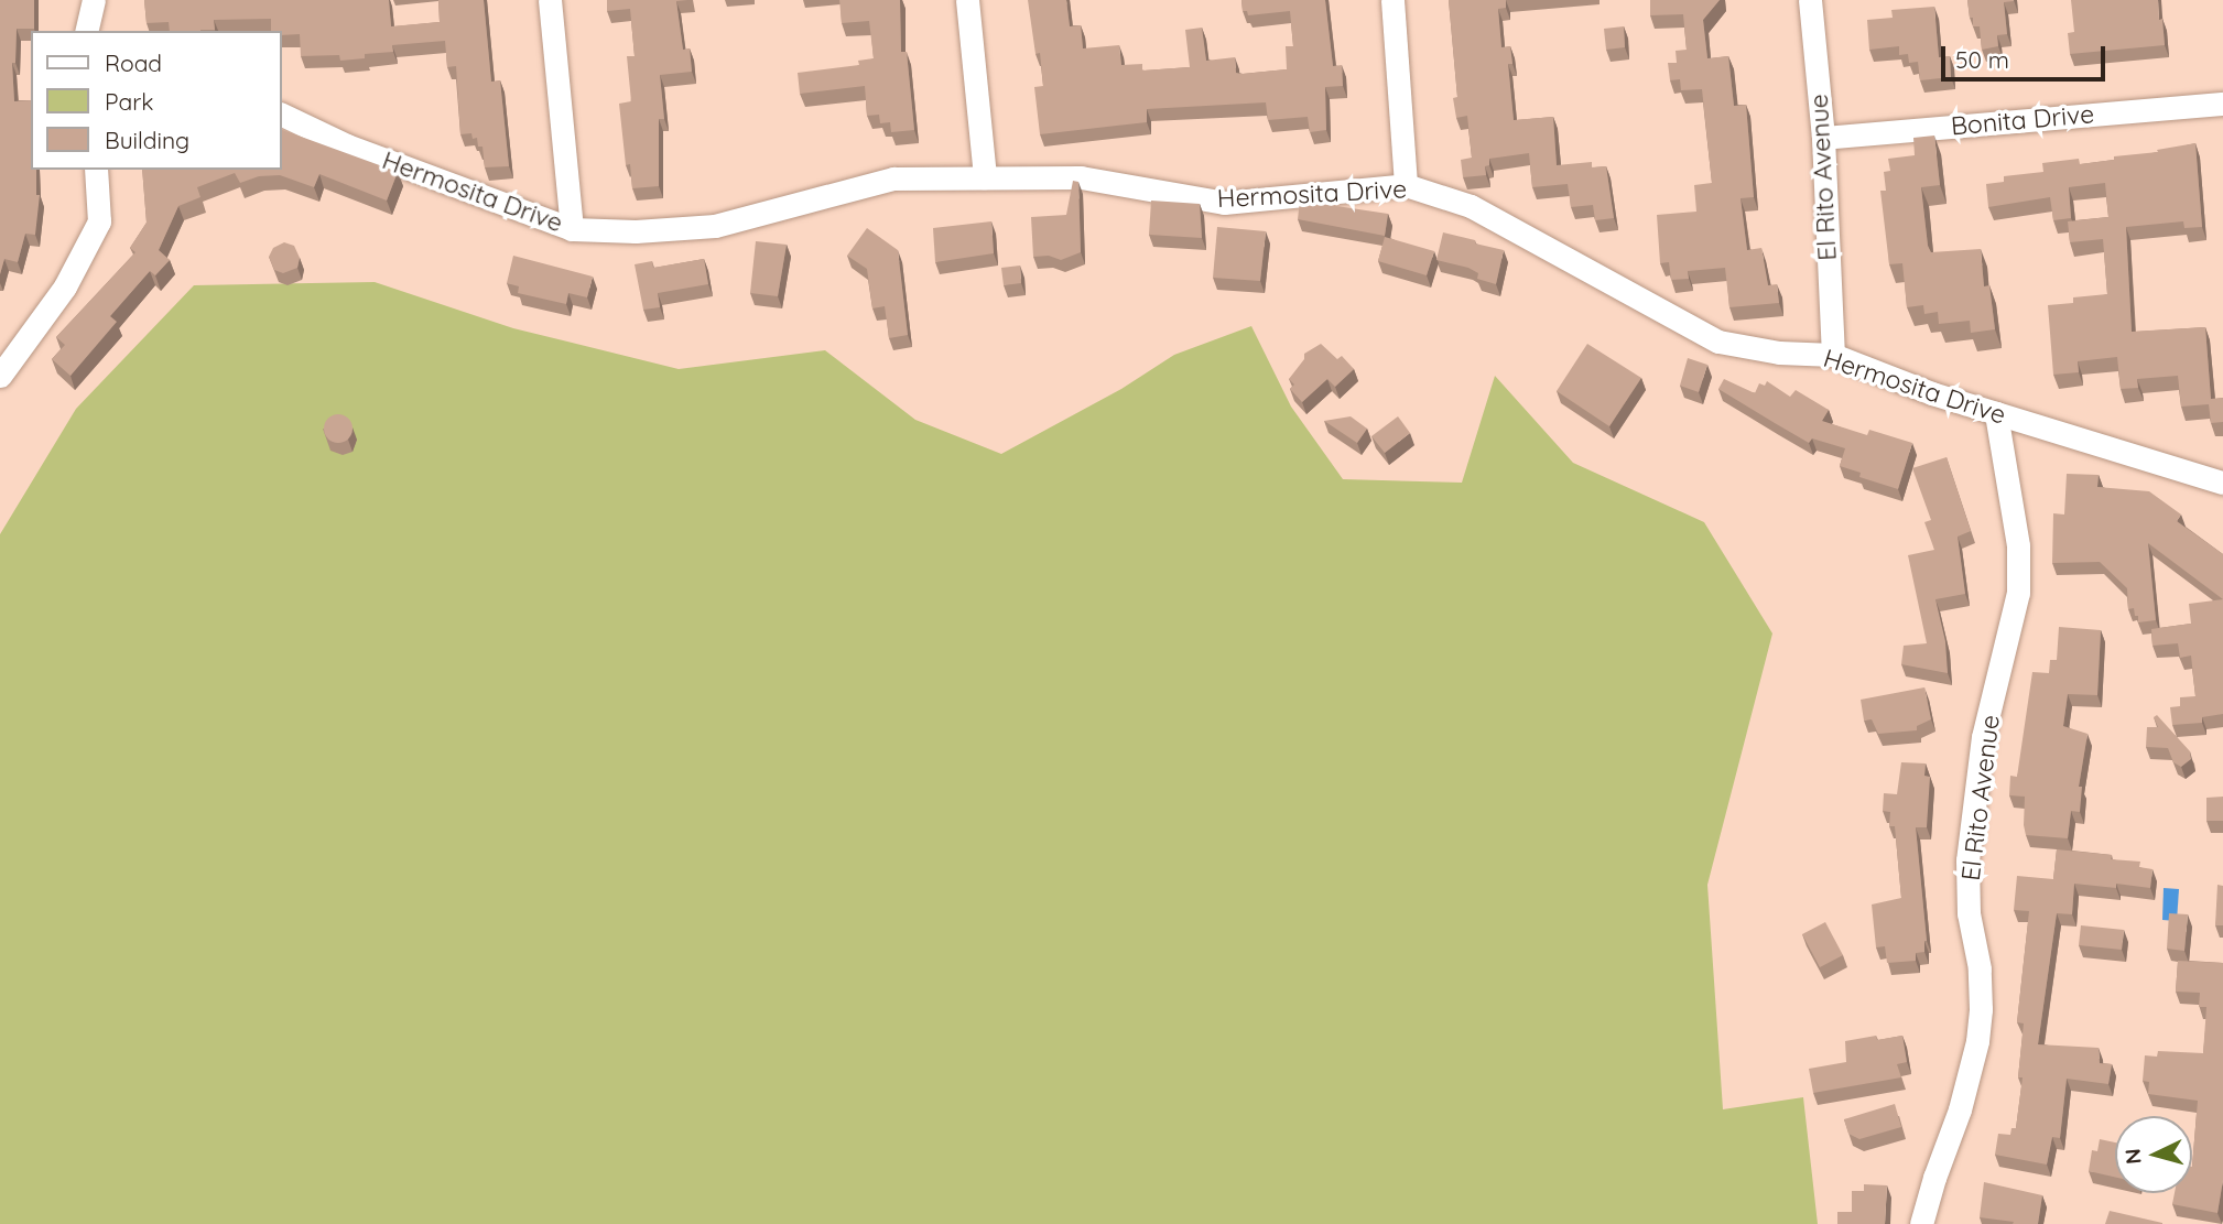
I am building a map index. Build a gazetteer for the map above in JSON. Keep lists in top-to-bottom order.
{
  "streets": {
    "street": ["Bonita Drive", "El Rito Avenue", "Hermosita Drive"]
  },
  "crossings": [
    ["Bonita Drive", "El Rito Avenue"],
    ["El Rito Avenue", "Hermosita Drive"]
  ],
  "legend": ["Road", "Park", "Building"],
  "scale_bar": "50 m",
  "north": "left"
}
